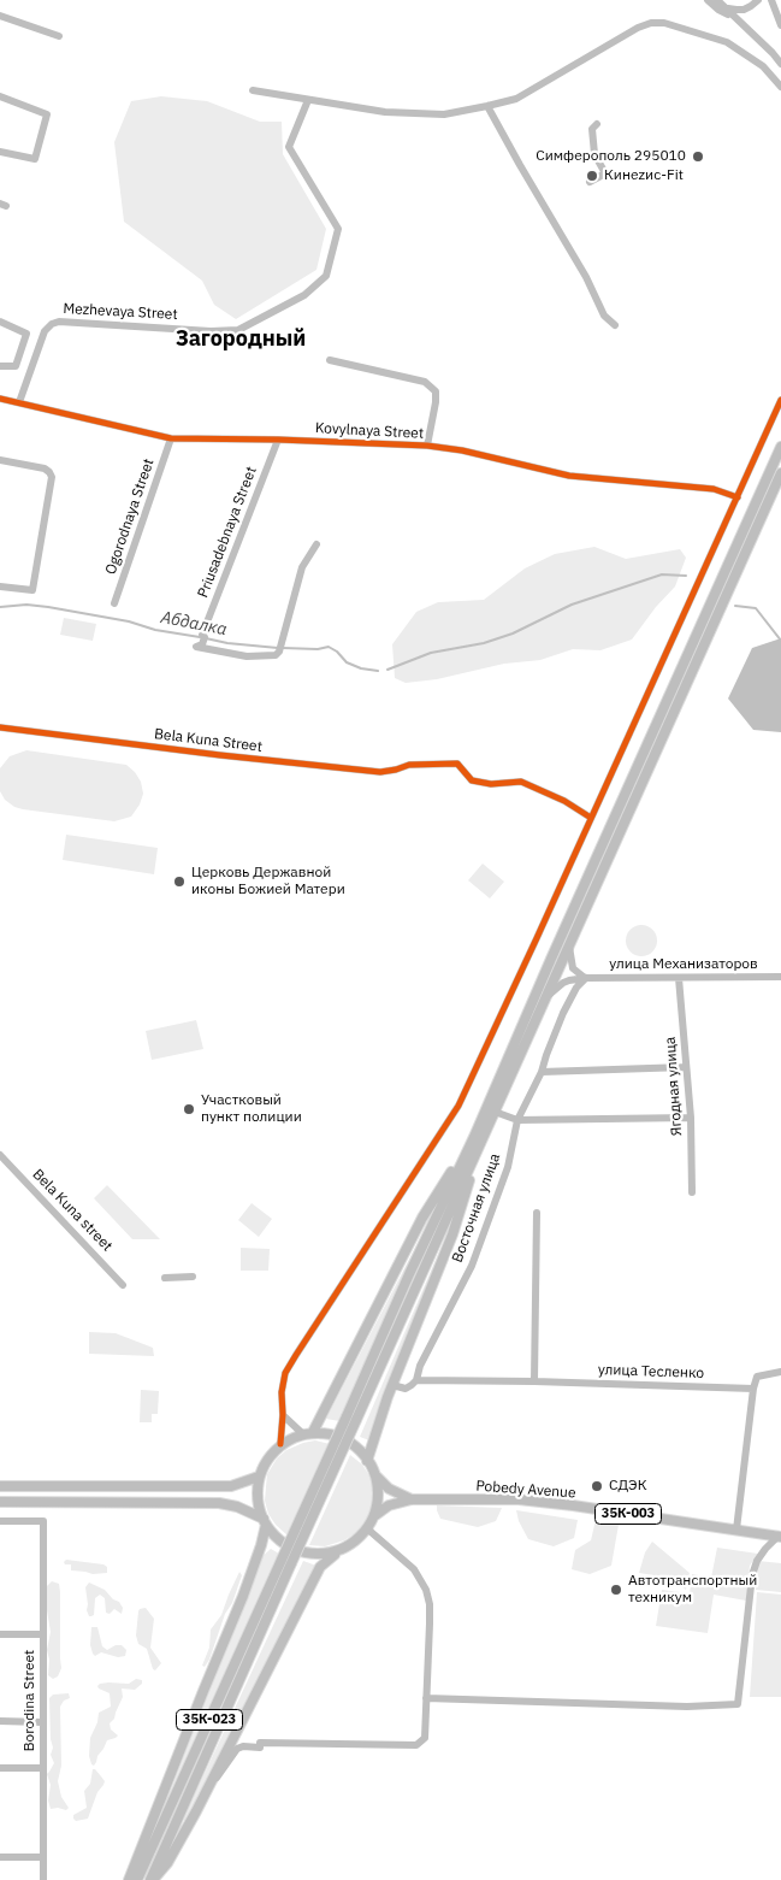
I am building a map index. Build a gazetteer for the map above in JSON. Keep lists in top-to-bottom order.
{
  "streets": {
    "main road": ["Pobedy Avenue", "35К-003", "35К-023"],
    "street": [
      "Mezhevaya Street",
      "Kovylnaya Street",
      "Ogorodnaya Street",
      "Priusadebnaya Street",
      "улица Механизаторов",
      "Ягодная улица",
      "Восточная улица",
      "Bela Kuna street",
      "улица Тесленко",
      "Borodina Street"
    ],
    "cycle path": ["Bela Kuna Street"]
  },
  "crossings": [
    ["Mezhevaya Street", "Kovylnaya Street"],
    ["Kovylnaya Street", "Ogorodnaya Street"],
    ["Kovylnaya Street", "Priusadebnaya Street"],
    ["улица Механизаторов", "Ягодная улица"],
    ["улица Механизаторов", "Восточная улица"],
    ["улица Механизаторов", "35К-023"],
    ["Восточная улица", "улица Тесленко"]
  ],
  "districts": ["Загородный"],
  "water": ["Абдалка"],
  "places": [
    "Симферополь 295010",
    "Кинеzис-Fit",
    "Церковь Державной иконы Божией Матери",
    "Участковый пункт полиции",
    "СДЭК",
    "Автотранспортный техникум"
  ]
}
